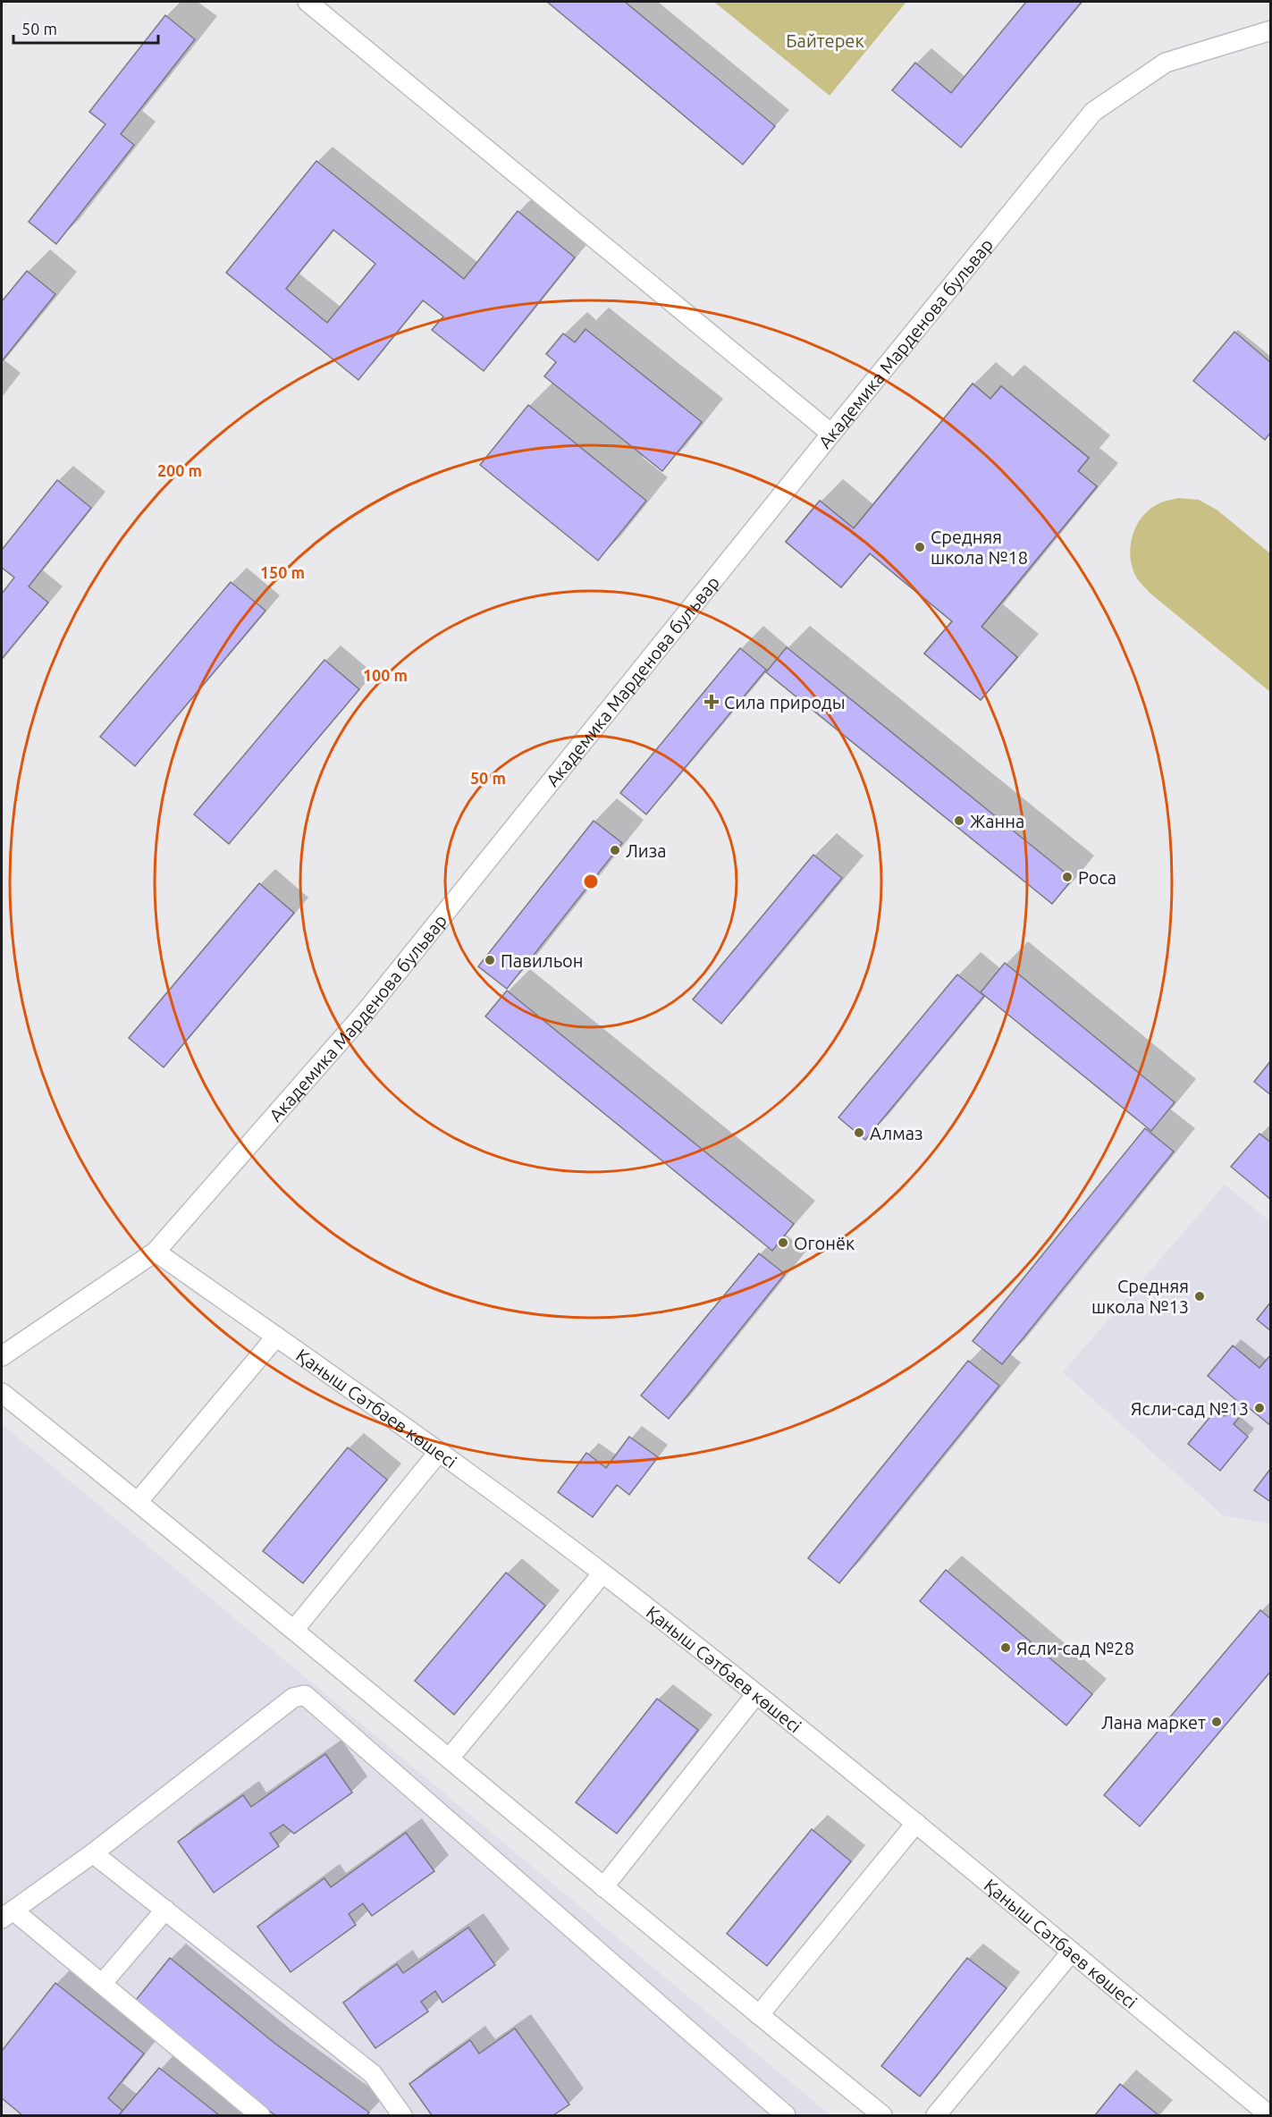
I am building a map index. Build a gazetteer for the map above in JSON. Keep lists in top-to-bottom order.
{
  "streets": {
    "street": ["Академика Марденова бульвар", "Қаныш Сәтбаев көшесі"]
  },
  "crossings": [
    ["Академика Марденова бульвар", "Қаныш Сәтбаев көшесі"]
  ],
  "parks": ["Байтерек"],
  "places": {
    "other": [
      "Средняя школа №18",
      "Жанна",
      "Лиза",
      "Роса",
      "Павильон",
      "Алмаз",
      "Огонёк",
      "Средняя школа №13",
      "Ясли-сад №13",
      "Ясли-сад №28",
      "Лана маркет"
    ],
    "health": ["Сила природы"]
  },
  "scale_bar": "50 m",
  "rings": [
    "200 m",
    "150 m",
    "100 m",
    "50 m"
  ]
}
